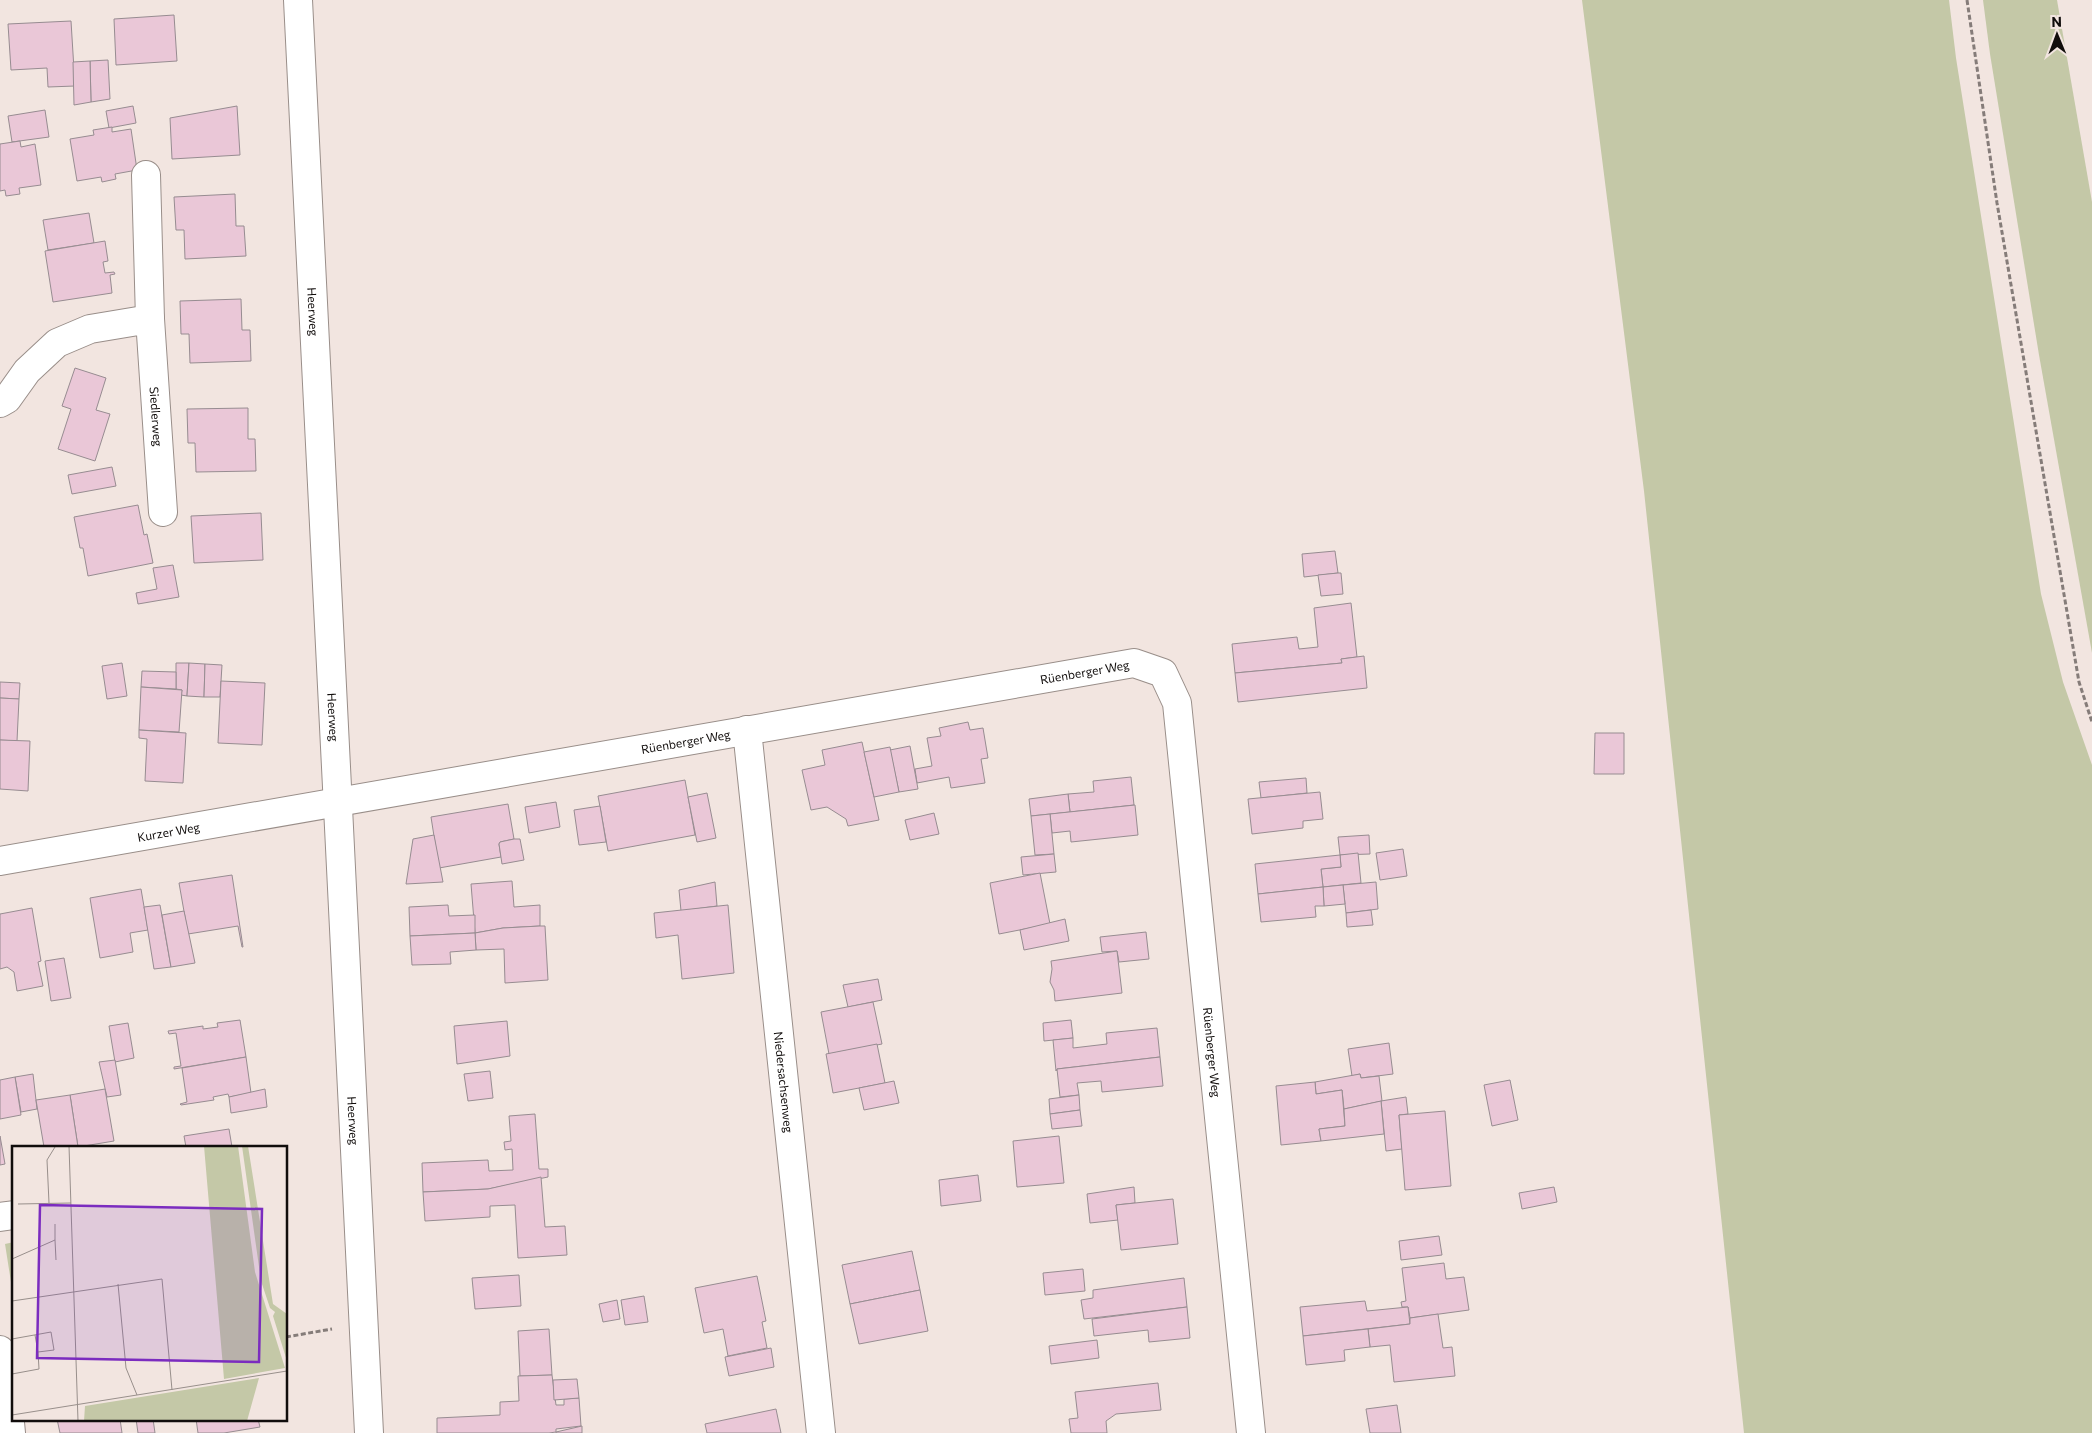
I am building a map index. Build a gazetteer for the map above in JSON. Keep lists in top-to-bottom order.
{
  "streets": {
    "street": [
      "Heerweg",
      "Siedlerweg",
      "Rüenberger Weg",
      "Kurzer Weg",
      "Niedersachsenweg"
    ]
  },
  "crossings": [
    ["Heerweg", "Rüenberger Weg"],
    ["Heerweg", "Kurzer Weg"],
    ["Rüenberger Weg", "Kurzer Weg"],
    ["Rüenberger Weg", "Niedersachsenweg"]
  ],
  "north": "top"
}
